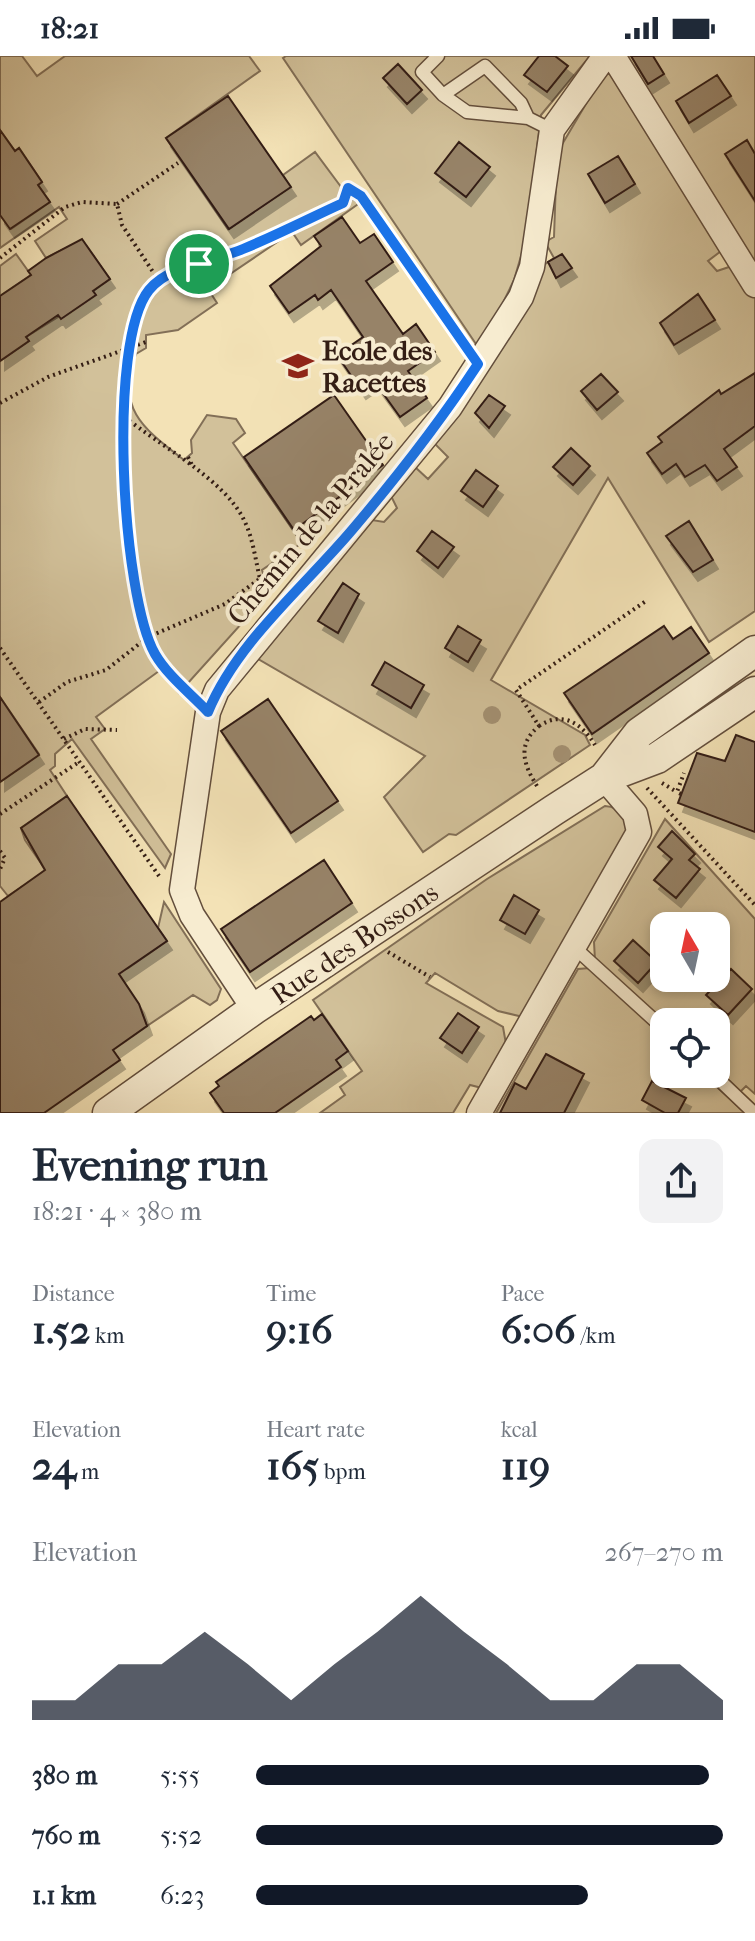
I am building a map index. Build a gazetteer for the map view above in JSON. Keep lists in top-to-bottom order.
{
  "streets": {
    "street": ["Chemin de la Pralée", "Rue des Bossons"]
  },
  "crossings": [
    ["Chemin de la Pralée", "Rue des Bossons"]
  ],
  "places": {
    "school or university": ["Ecole des Racettes"]
  },
  "north": "top",
  "page": {
    "status": "18:21",
    "heading": ["Evening run", "18:21 · 4 × 380 m"],
    "stats": [
      ["Distance", "1.52 km"],
      ["Time", "9:16"],
      ["Pace", "6:06 /km"],
      ["Elevation", "24 m"],
      ["Heart rate", "165 bpm"],
      ["kcal", "119"]
    ],
    "chart": ["Elevation", "267–270 m"],
    "list": [
      {
        "name": "380 m",
        "note": "5:55"
      },
      {
        "name": "760 m",
        "note": "5:52"
      },
      {
        "name": "1.1 km",
        "note": "6:23"
      }
    ]
  }
}
